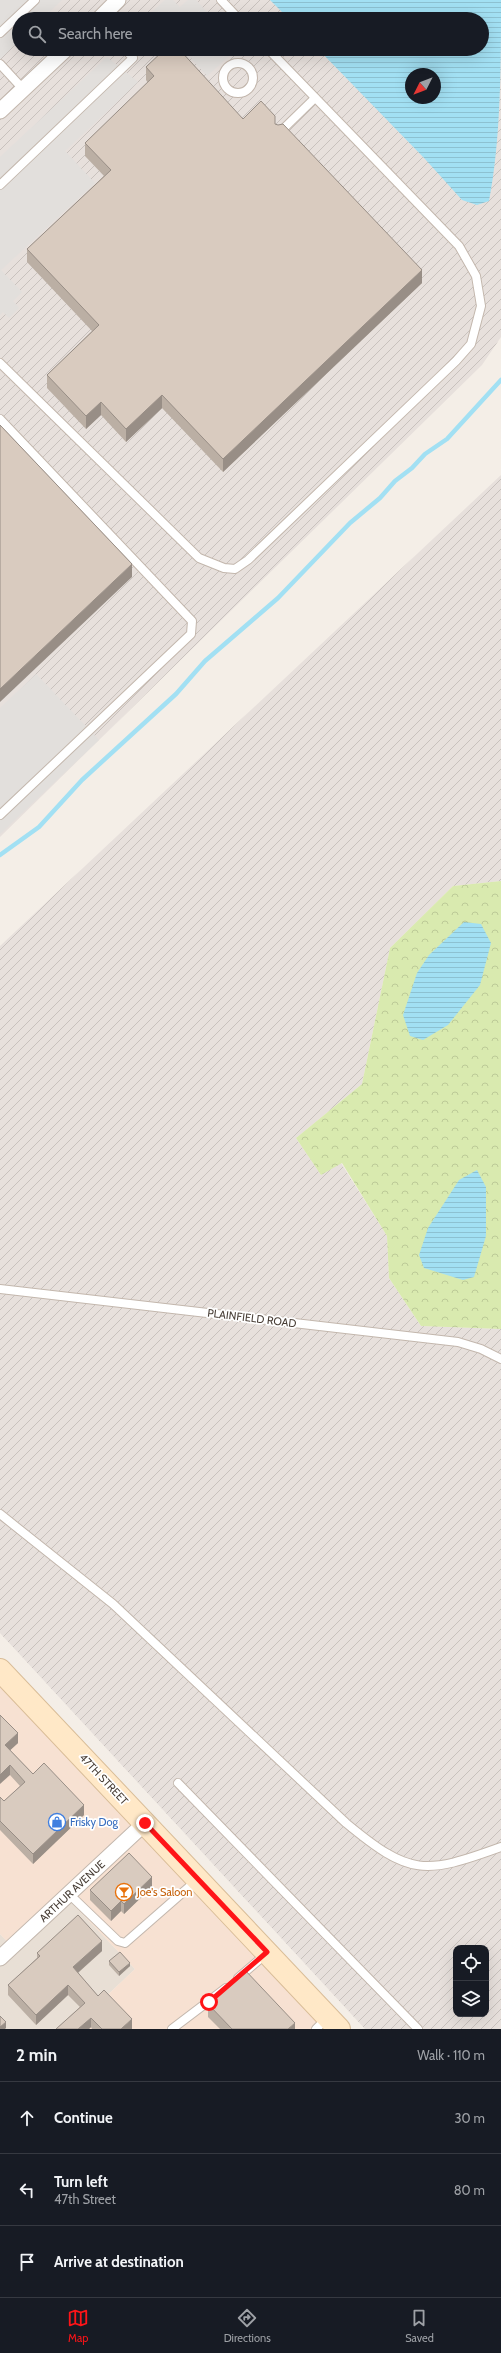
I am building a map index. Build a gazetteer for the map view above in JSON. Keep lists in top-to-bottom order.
{
  "streets": {
    "main road": ["47TH STREET"],
    "street": ["ARTHUR AVENUE"],
    "lane": ["PLAINFIELD ROAD"]
  },
  "crossings": [
    ["47TH STREET", "ARTHUR AVENUE"]
  ],
  "places": {
    "shop": ["Frisky Dog"],
    "bar": ["Joe's Saloon"]
  },
  "north": "bottom left",
  "page": {
    "search": "Search here",
    "heading": ["2 min", "Walk · 110 m"],
    "list": [
      ["Continue", "30 m"],
      ["Turn left", "47th Street", "80 m"],
      "Arrive at destination"
    ],
    "nav": ["Map", "Directions", "Saved"]
  }
}
